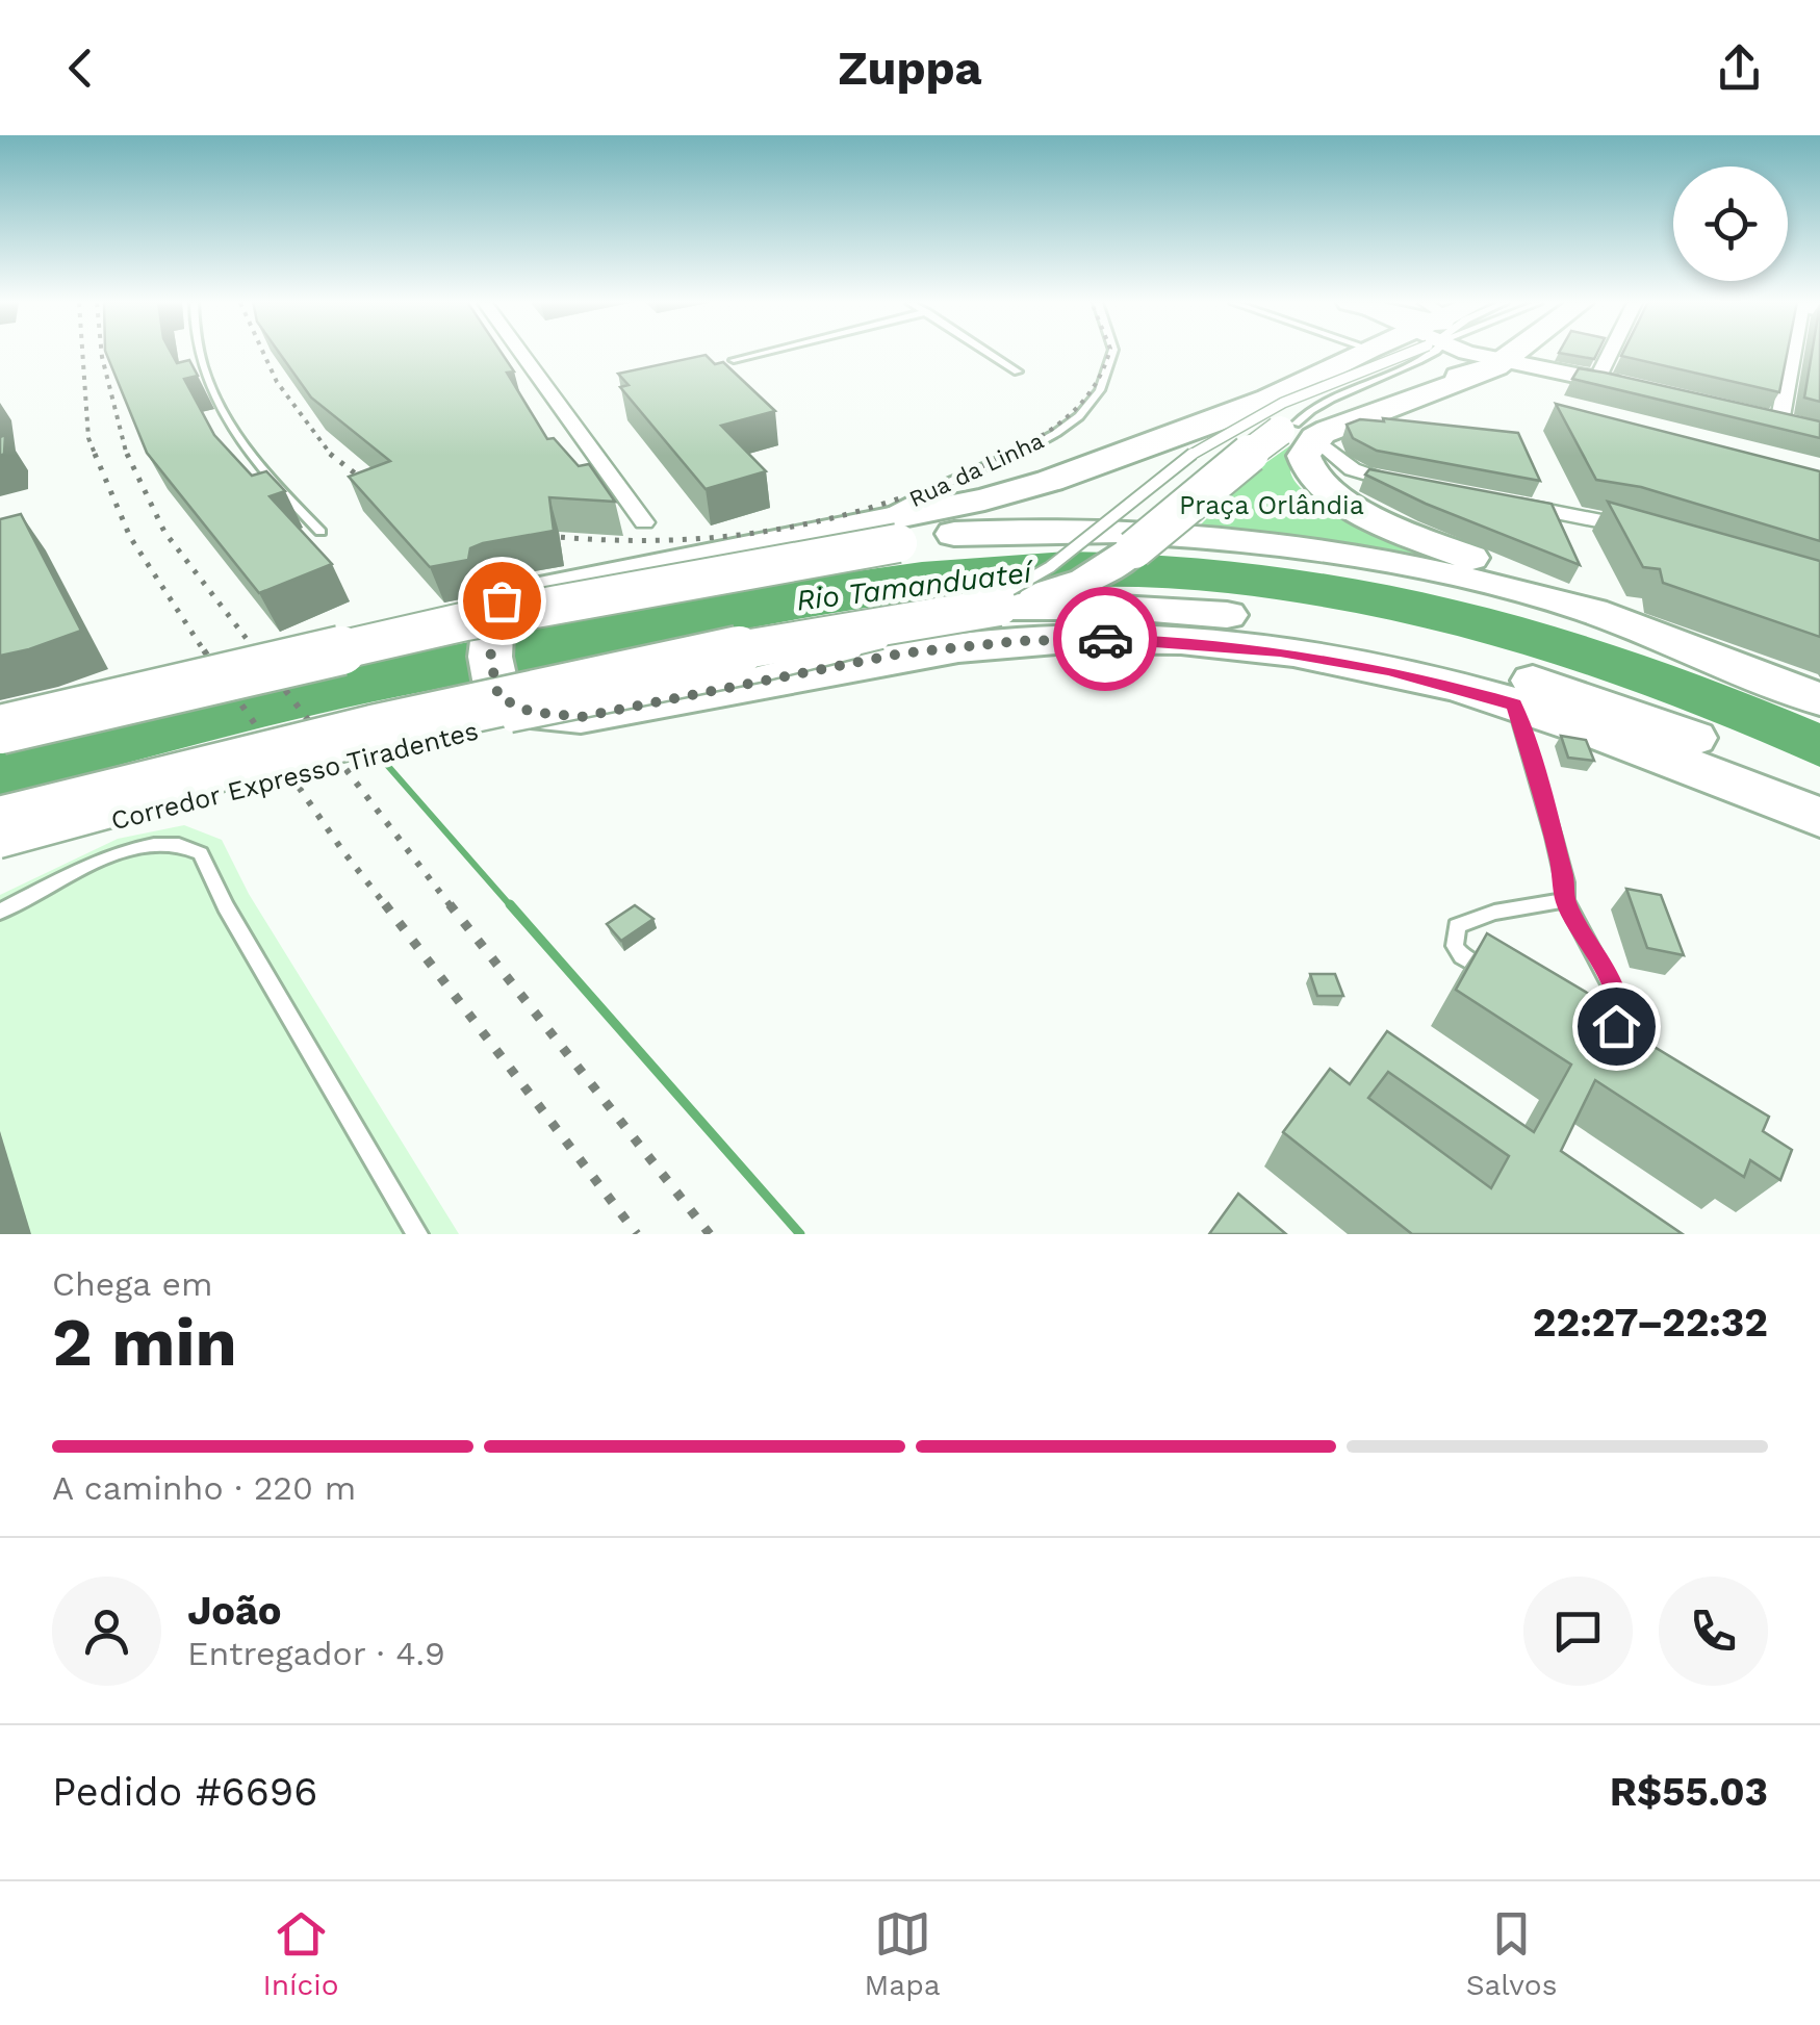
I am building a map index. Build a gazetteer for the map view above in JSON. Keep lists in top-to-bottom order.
{
  "streets": {
    "lane": ["Rua da Linha", "Corredor Expresso Tiradentes"]
  },
  "water": ["Rio Tamanduateí"],
  "parks": ["Praça Orlândia"],
  "page": {
    "header": "Zuppa",
    "heading": ["2 min", "Chega em", "22:27–22:32"],
    "panel": [
      "João",
      "Entregador · 4.9",
      "Pedido #6696",
      "R$55.03"
    ],
    "bar": "A caminho · 220 m",
    "tabs": ["Início", "Mapa", "Salvos"]
  }
}
